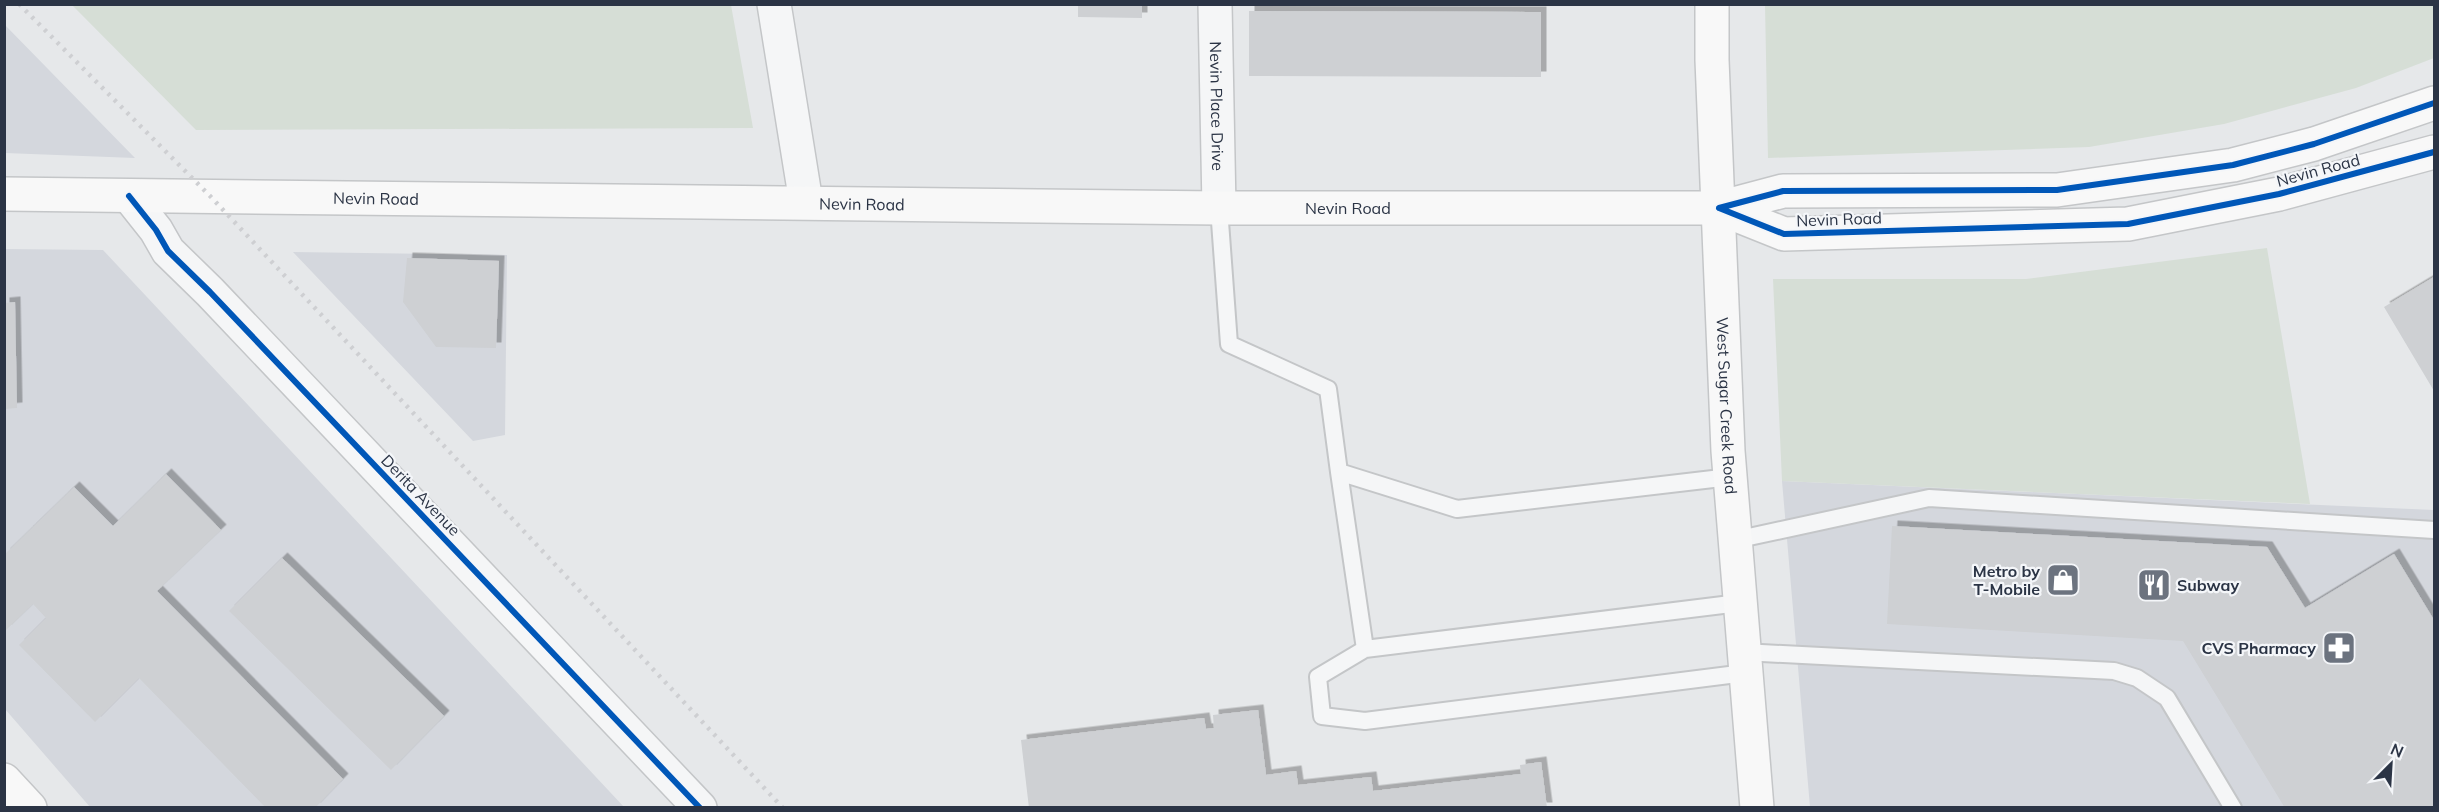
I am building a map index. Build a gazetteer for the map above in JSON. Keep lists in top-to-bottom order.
{
  "streets": {
    "main road": ["Nevin Road", "West Sugar Creek Road"],
    "street": ["Nevin Place Drive", "Derita Avenue"]
  },
  "crossings": [
    ["Nevin Place Drive", "Nevin Road"],
    ["Nevin Road", "West Sugar Creek Road"],
    ["Nevin Road", "Derita Avenue"]
  ],
  "places": {
    "shop": ["Metro by T-Mobile"],
    "restaurant": ["Subway"],
    "pharmacy": ["CVS Pharmacy"]
  },
  "north": "top right"
}
